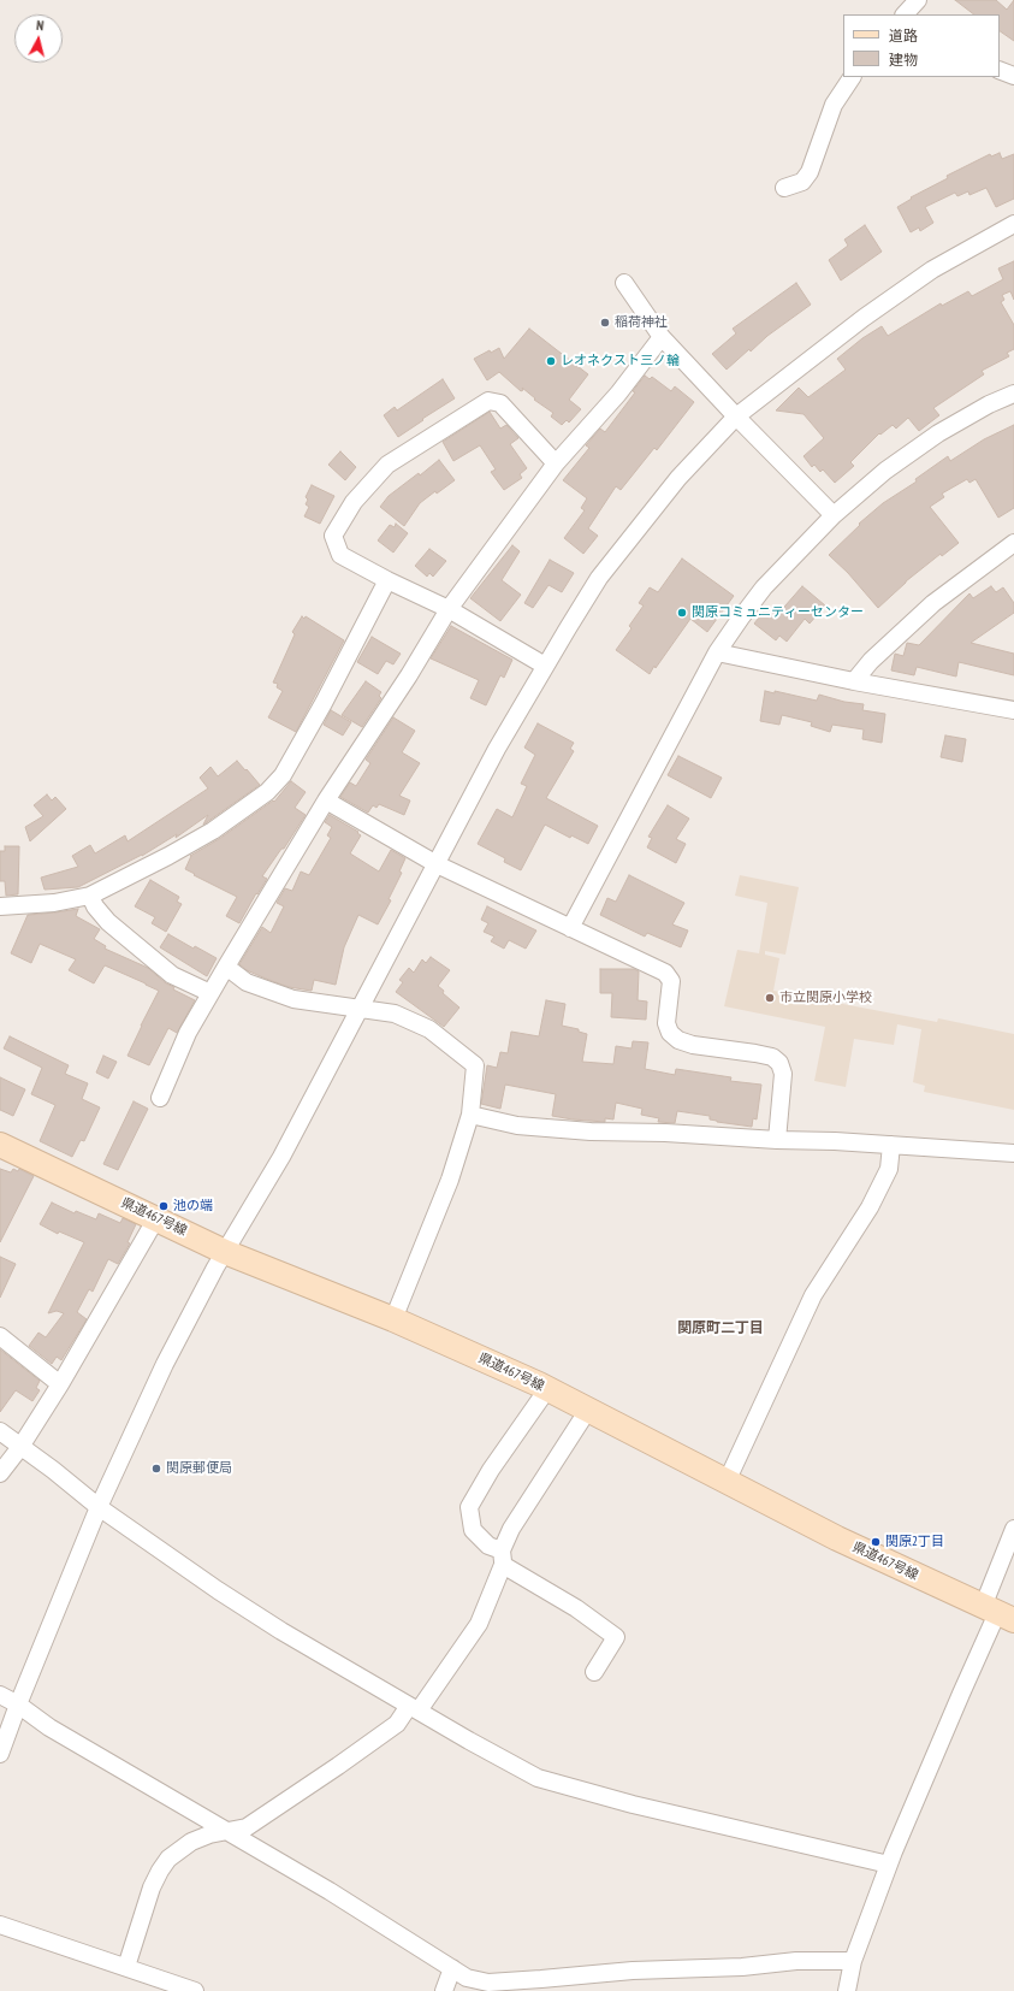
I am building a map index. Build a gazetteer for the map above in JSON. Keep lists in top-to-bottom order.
{
  "streets": {
    "main road": ["県道467号線"]
  },
  "districts": ["関原町二丁目"],
  "places": [
    "稲荷神社",
    "レオネクスト三ノ輪",
    "関原コミュニティーセンター",
    "市立関原小学校",
    "池の端",
    "関原郵便局",
    "関原2丁目"
  ],
  "legend": ["道路", "建物"],
  "north": "top"
}
